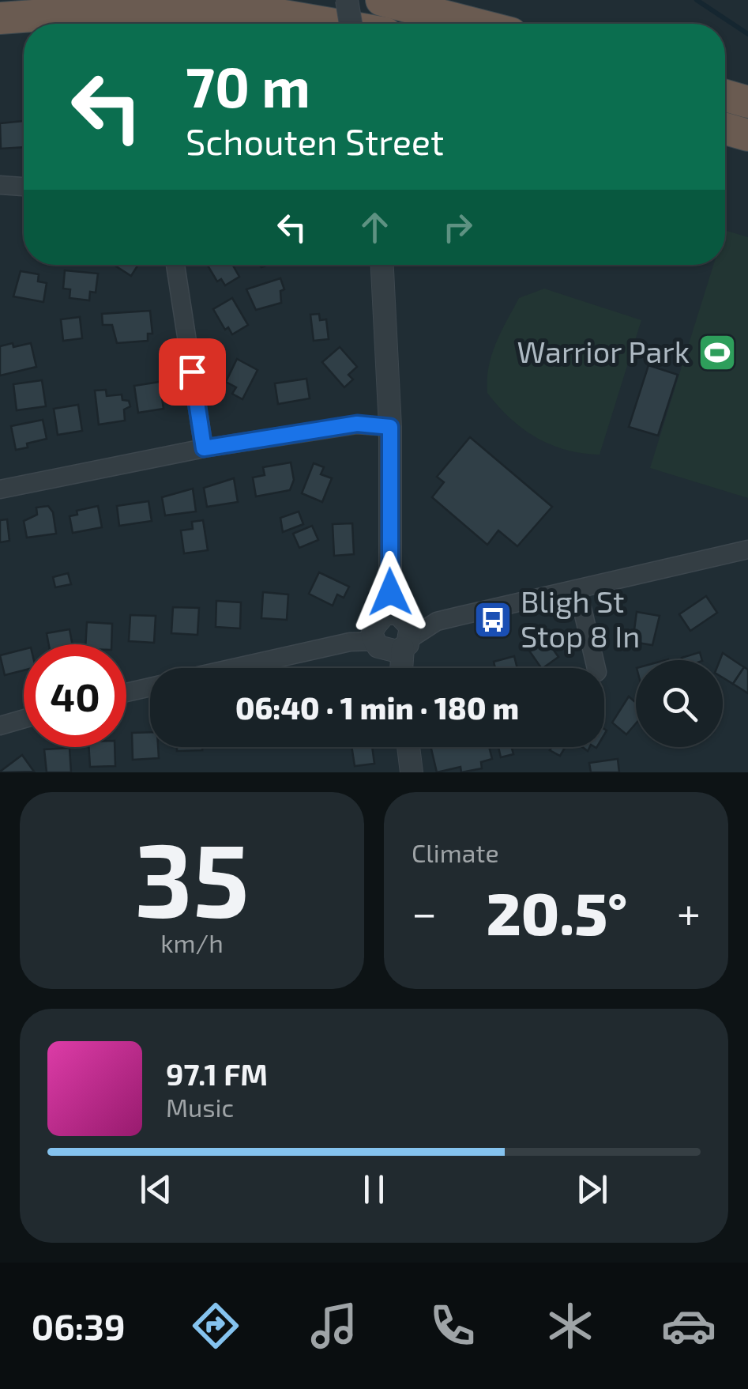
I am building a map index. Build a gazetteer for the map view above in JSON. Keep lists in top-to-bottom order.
{
  "places": {
    "sports": ["Warrior Park"],
    "bus stop": ["Bligh St Stop 8 In"]
  },
  "page": {
    "turn": ["70 m", "Schouten Street"],
    "limit": "40",
    "trip": "06:40 · 1 min · 180 m",
    "tile": [
      ["35", "km/h"],
      "Climate"
    ],
    "heat": ["−", "20.5°", "+"],
    "song": ["97.1 FM", "Music"],
    "tabs": "06:39"
  }
}
